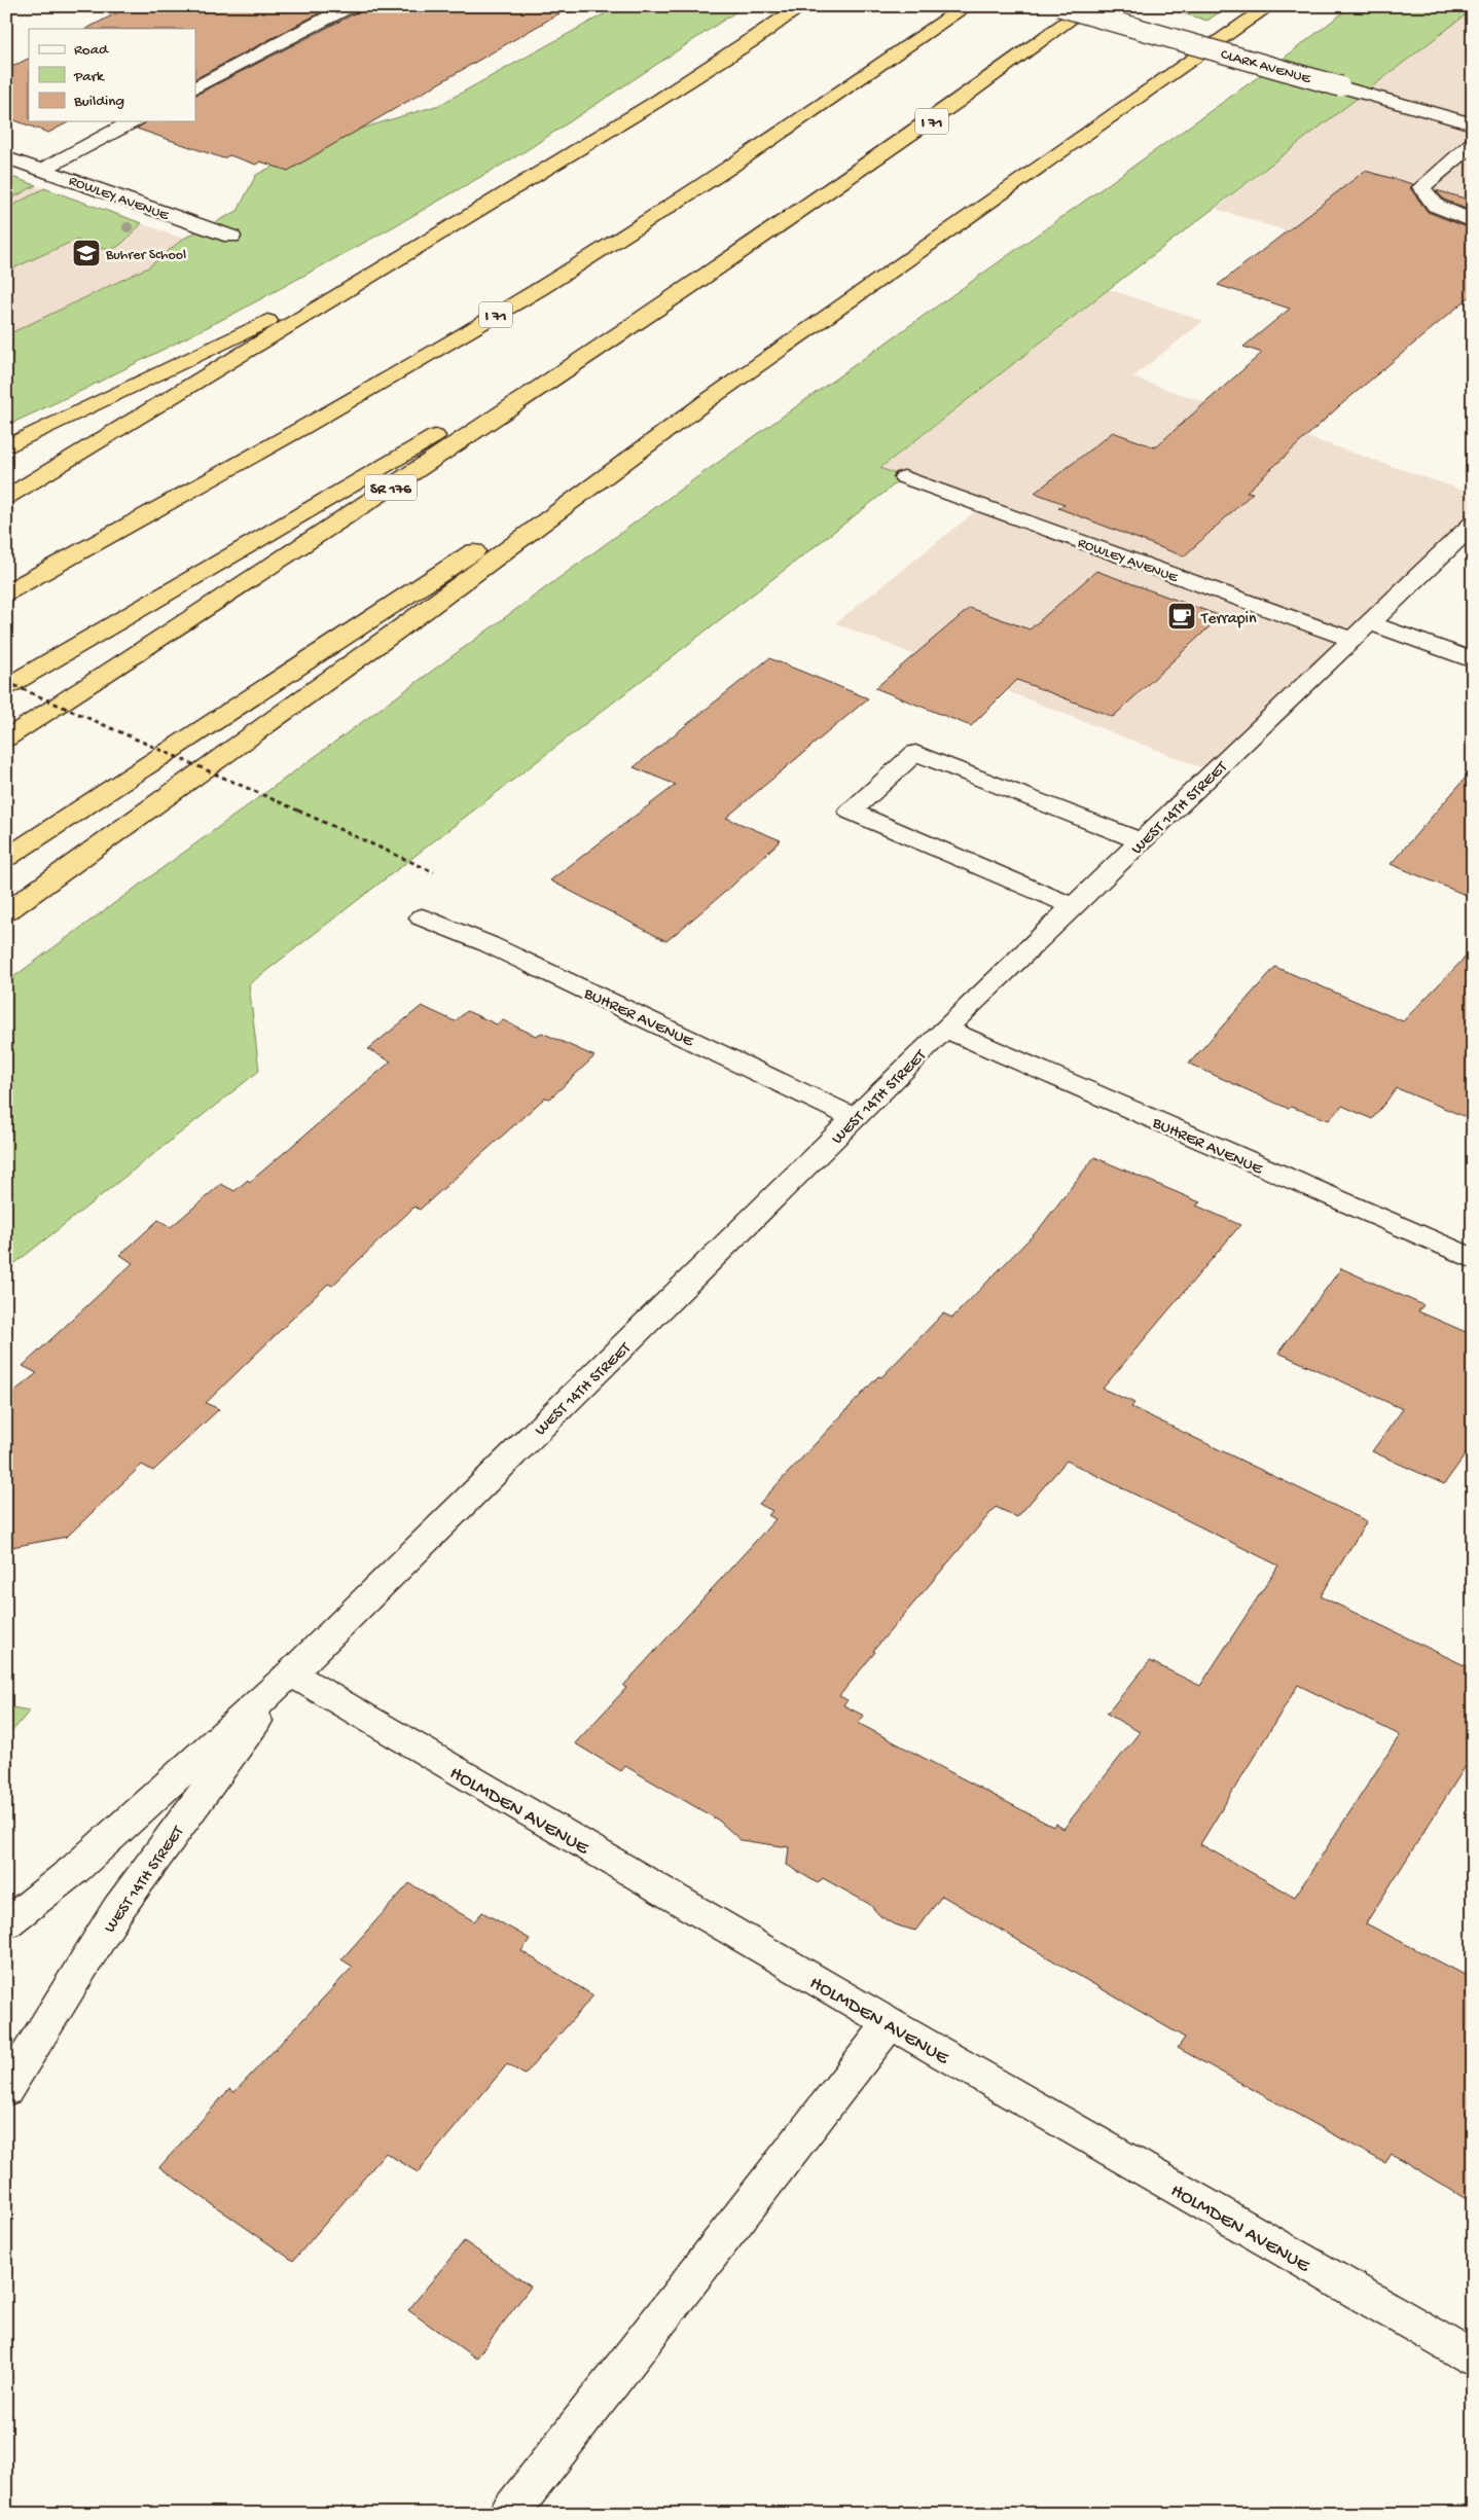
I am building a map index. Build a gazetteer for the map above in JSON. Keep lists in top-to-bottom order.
{
  "streets": {
    "highway": ["I 71", "SR 176"],
    "street": [
      "CLARK AVENUE",
      "ROWLEY AVENUE",
      "WEST 14TH STREET",
      "BUHRER AVENUE",
      "HOLMDEN AVENUE"
    ]
  },
  "crossings": [
    ["I 71", "SR 176"],
    ["ROWLEY AVENUE", "WEST 14TH STREET"],
    ["WEST 14TH STREET", "BUHRER AVENUE"],
    ["WEST 14TH STREET", "HOLMDEN AVENUE"]
  ],
  "places": {
    "school or university": ["Buhrer School"],
    "cafe": ["Terrapin"]
  },
  "legend": ["Road", "Park", "Building"]
}
